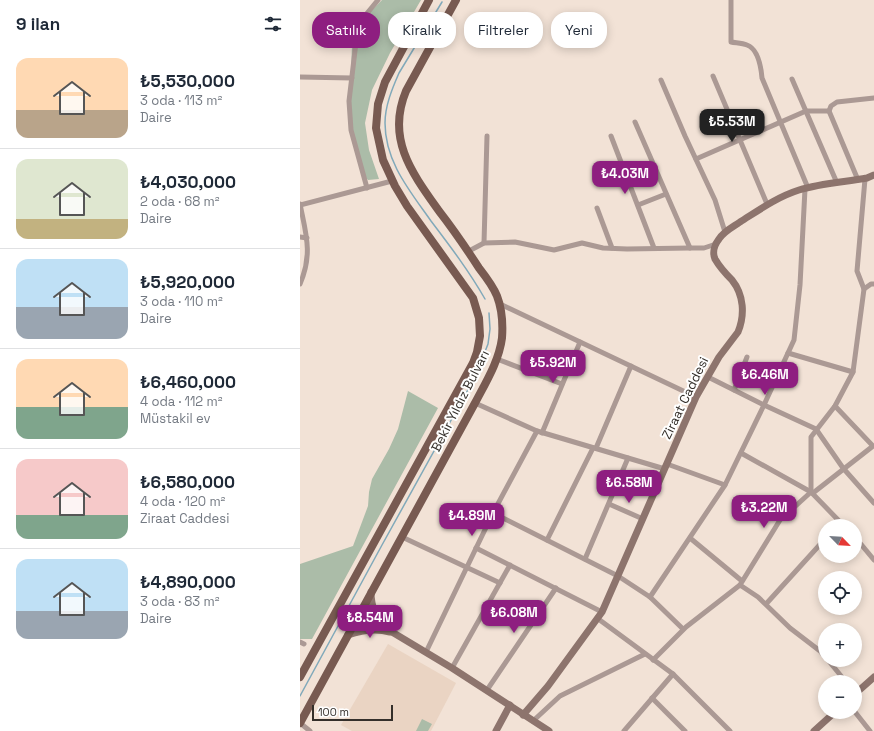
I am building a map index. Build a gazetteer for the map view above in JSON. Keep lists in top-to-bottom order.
{
  "streets": {
    "main road": ["Bekir Yıldız Bulvarı"],
    "street": ["Ziraat Caddesi"]
  },
  "scale_bar": "100 m",
  "north": "bottom right",
  "page": {
    "heading": "9 ilan",
    "chip": [
      "Satılık",
      "Kiralık",
      "Filtreler",
      "Yeni"
    ],
    "list": [
      {
        "name": "₺5,530,000",
        "note": "3 oda · 113 m² · Daire"
      },
      {
        "name": "₺4,030,000",
        "note": "2 oda · 68 m² · Daire"
      },
      {
        "name": "₺5,920,000",
        "note": "3 oda · 110 m² · Daire"
      },
      {
        "name": "₺6,460,000",
        "note": "4 oda · 112 m² · Müstakil ev"
      },
      {
        "name": "₺6,580,000",
        "note": "4 oda · 120 m² · Ziraat Caddesi"
      },
      {
        "name": "₺4,890,000",
        "note": "3 oda · 83 m² · Daire"
      }
    ],
    "price": [
      "₺5.53M",
      "₺4.03M",
      "₺5.92M",
      "₺6.46M",
      "₺6.58M",
      "₺3.22M",
      "₺4.89M",
      "₺6.08M",
      "₺8.54M"
    ],
    "map_buttons": ["+", "−"],
    "scale": "100 m"
  }
}
